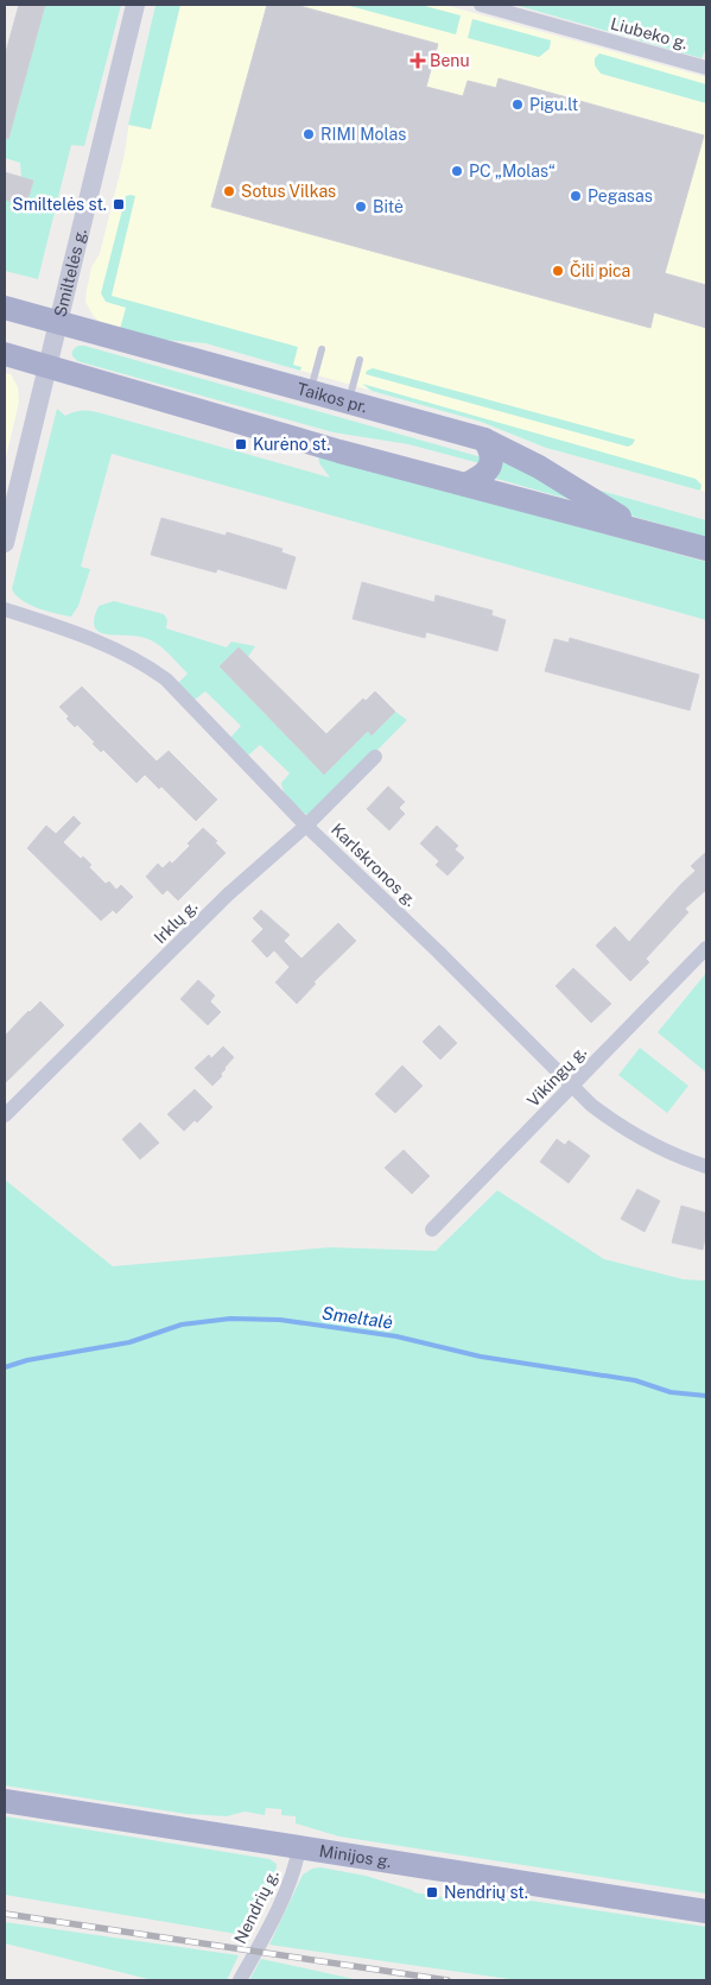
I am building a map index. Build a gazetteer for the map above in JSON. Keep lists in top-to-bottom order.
{
  "streets": {
    "main road": ["Taikos pr.", "Minijos g."],
    "street": [
      "Liubeko g.",
      "Smiltelės g.",
      "Karlskronos g.",
      "Irklų g.",
      "Vikingų g.",
      "Nendrių g."
    ]
  },
  "crossings": [
    ["Smiltelės g.", "Taikos pr."],
    ["Karlskronos g.", "Irklų g."],
    ["Karlskronos g.", "Vikingų g."],
    ["Minijos g.", "Nendrių g."]
  ],
  "water": ["Smeltalė"],
  "places": {
    "health": ["Benu"],
    "other": [
      "Pigu.lt",
      "RIMI Molas",
      "PC „Molas“",
      "Sotus Vilkas",
      "Pegasas",
      "Bitė",
      "Čili pica"
    ],
    "transit": ["Smiltelės st.", "Kurėno st.", "Nendrių st."]
  }
}
